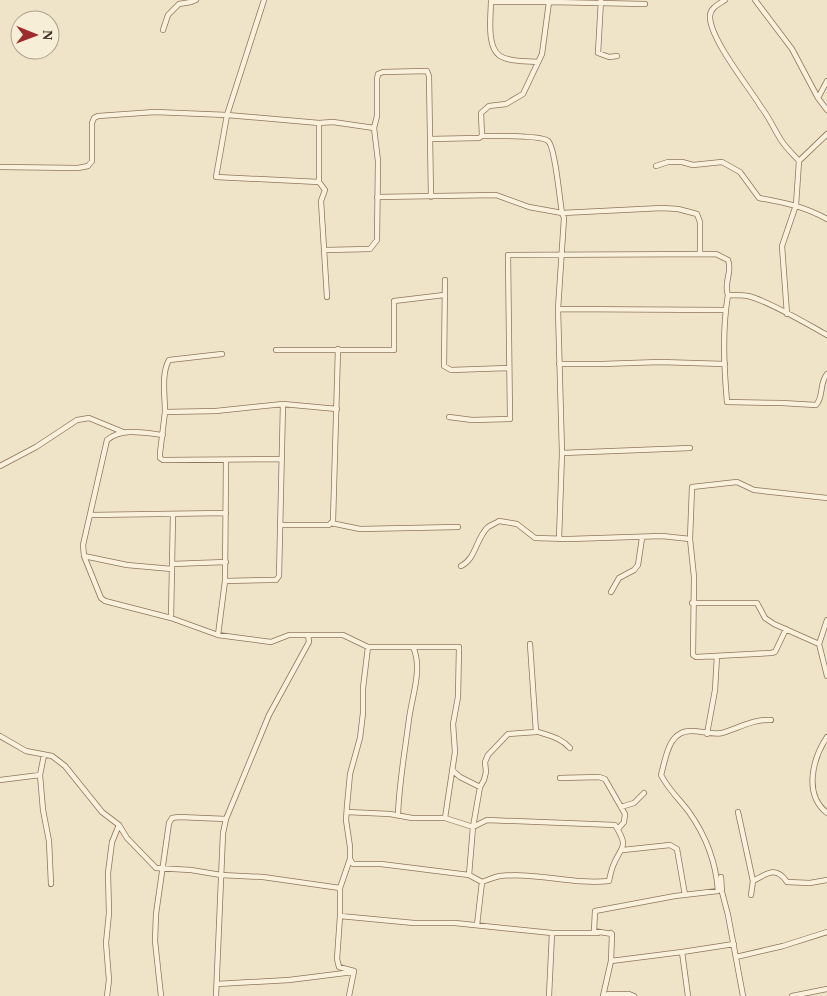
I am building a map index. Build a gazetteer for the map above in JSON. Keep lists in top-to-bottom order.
{
  "north": "right"
}
